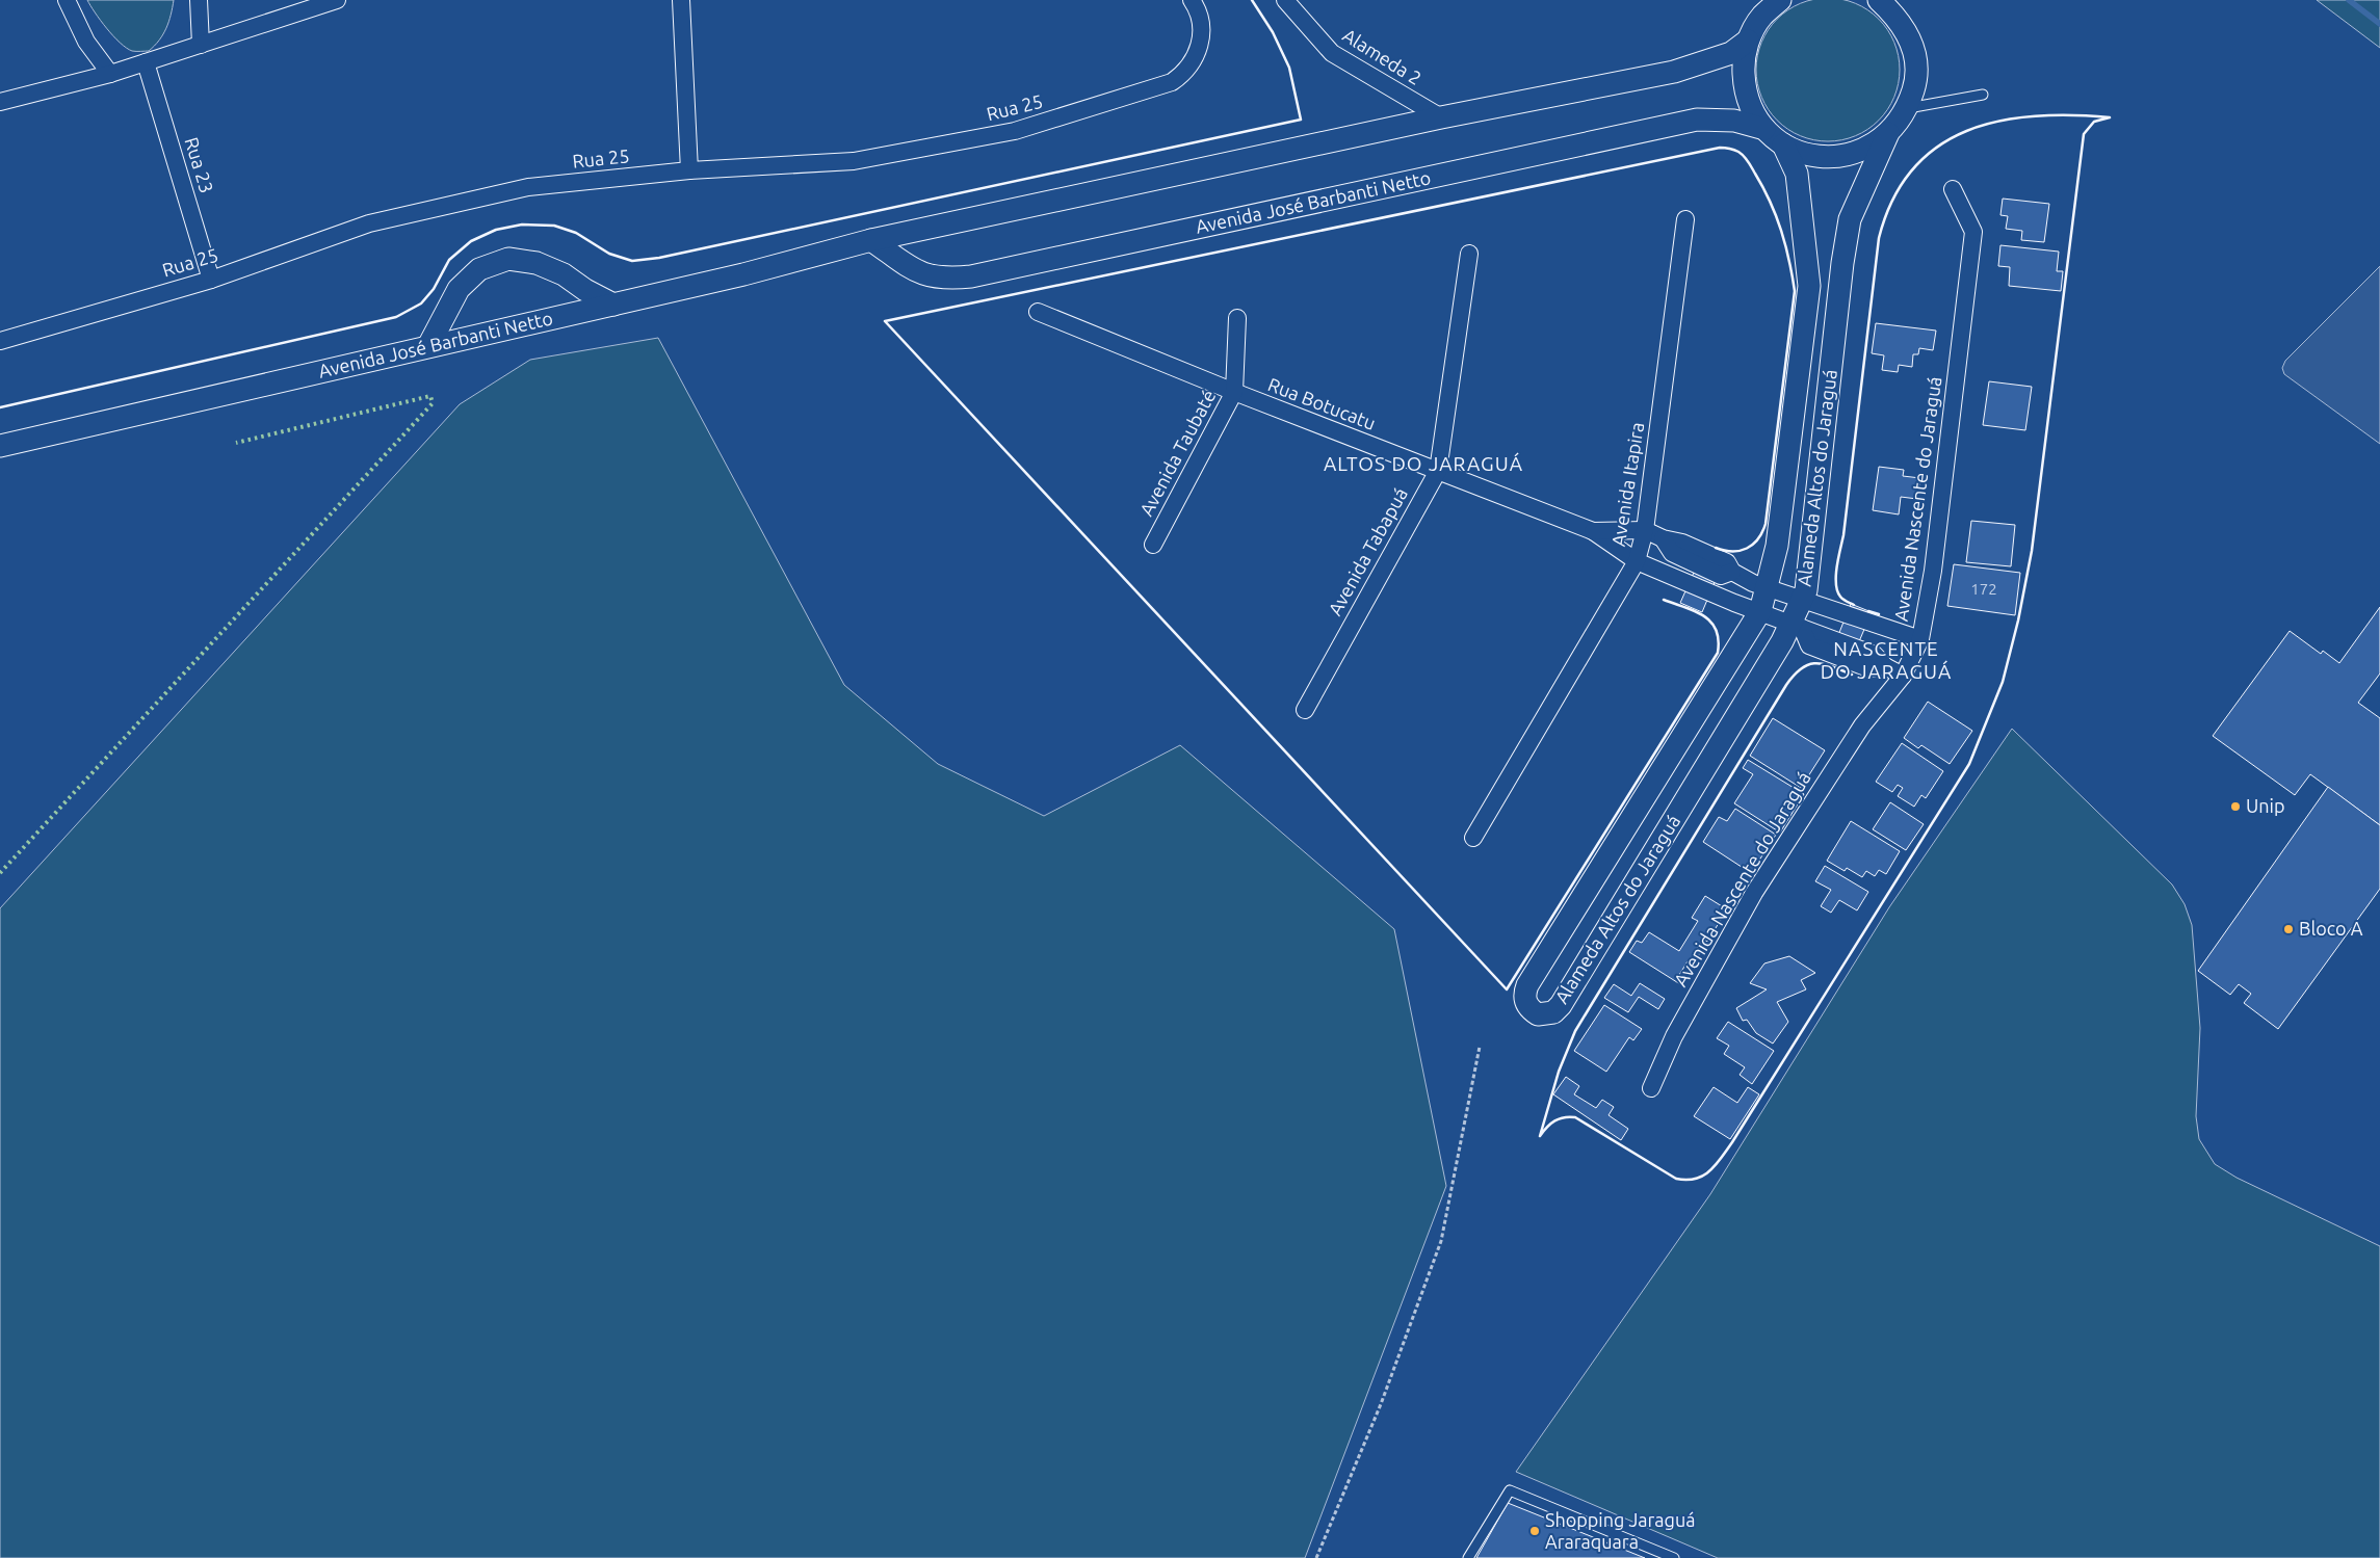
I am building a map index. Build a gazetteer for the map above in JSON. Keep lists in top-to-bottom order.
{
  "streets": {
    "street": [
      "Alameda 2",
      "Rua 25",
      "Rua 23",
      "Avenida José Barbanti Netto",
      "Rua Botucatu",
      "Avenida Taubaté",
      "Alameda Altos do Jaraguá",
      "Avenida Itapira",
      "Avenida Nascente do Jaraguá",
      "Avenida Tabapuá"
    ]
  },
  "crossings": [
    ["Alameda 2", "Avenida José Barbanti Netto"],
    ["Rua 25", "Rua 23"],
    ["Rua Botucatu", "Avenida Taubaté"],
    ["Rua Botucatu", "Alameda Altos do Jaraguá"],
    ["Rua Botucatu", "Avenida Itapira"],
    ["Rua Botucatu", "Avenida Tabapuá"]
  ],
  "districts": ["ALTOS DO JARAGUÁ", "NASCENTE DO JARAGUÁ"],
  "places": ["Unip", "Bloco A", "Shopping Jaraguá Araraquara"],
  "house_numbers": ["172"]
}
